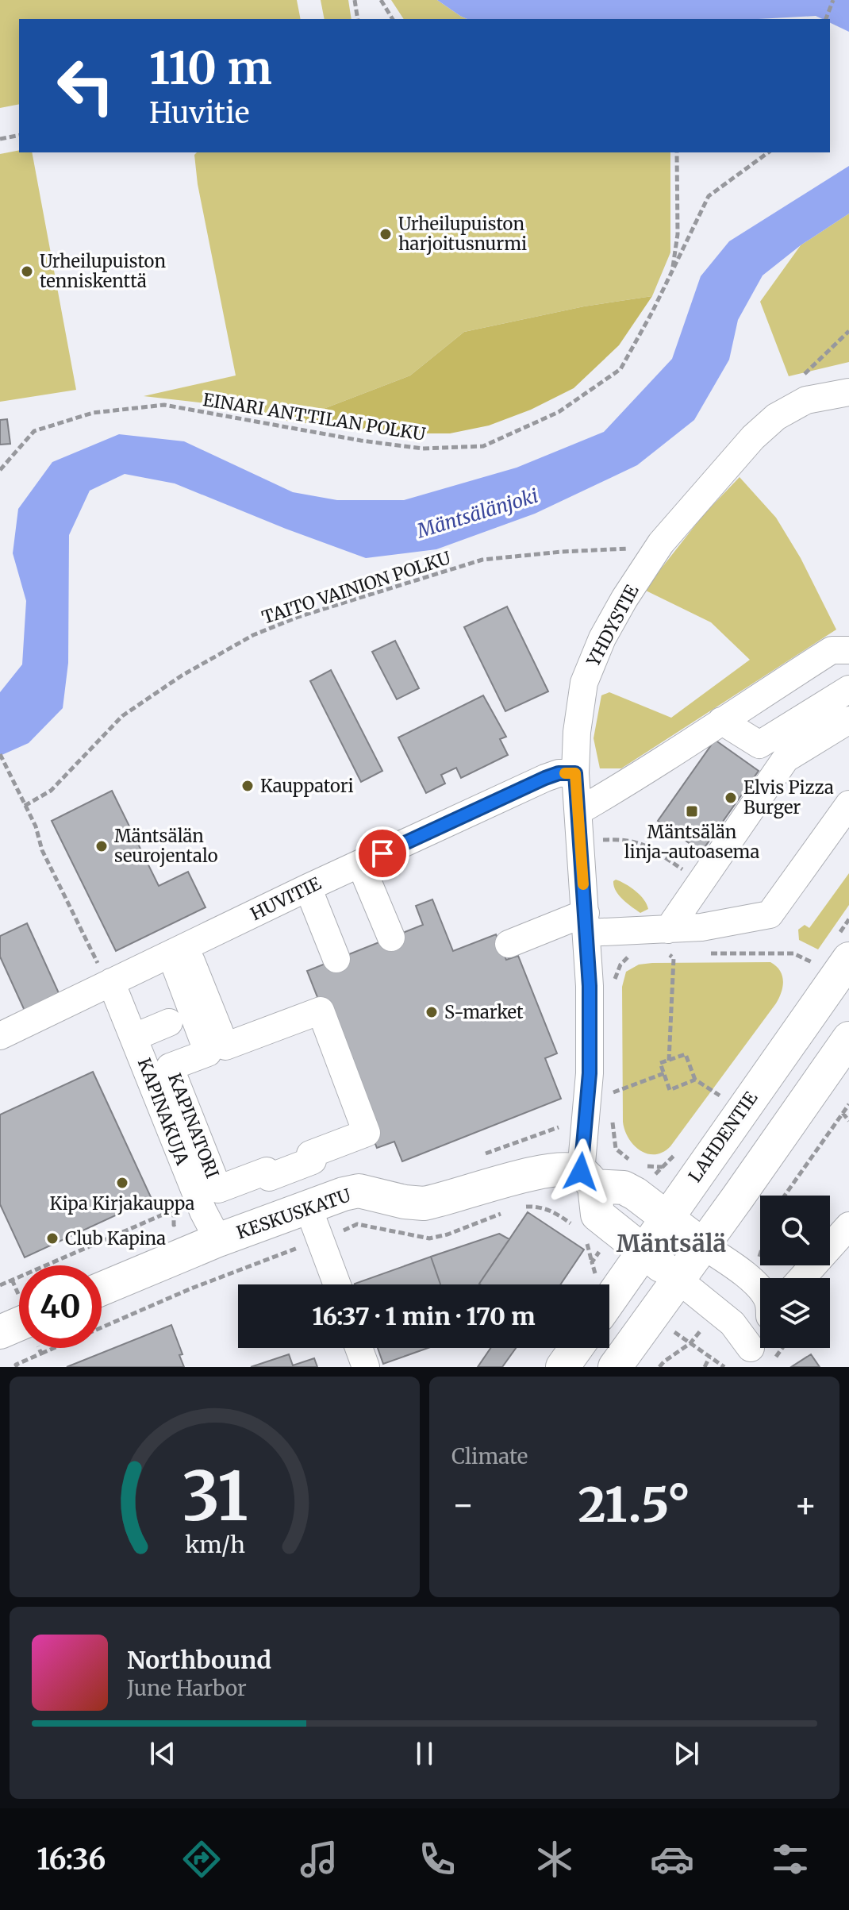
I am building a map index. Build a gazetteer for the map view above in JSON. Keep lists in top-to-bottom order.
{
  "streets": {
    "main road": ["YHDYSTIE", "LAHDENTIE", "KESKUSKATU"],
    "street": ["HUVITIE", "KAPINAKUJA", "KAPINATORI"],
    "path": ["EINARI ANTTILAN POLKU", "TAITO VAINION POLKU"]
  },
  "crossings": [
    ["YHDYSTIE", "HUVITIE"],
    ["YHDYSTIE", "LAHDENTIE"],
    ["YHDYSTIE", "KESKUSKATU"],
    ["HUVITIE", "KAPINAKUJA"],
    ["KAPINAKUJA", "KESKUSKATU"]
  ],
  "districts": ["Mäntsälä"],
  "water": ["Mäntsälänjoki"],
  "places": {
    "other": [
      "Urheilupuiston harjoitusnurmi",
      "Urheilupuiston tenniskenttä",
      "Kauppatori",
      "Elvis Pizza Burger",
      "Mäntsälän seurojentalo",
      "S-market",
      "Kipa Kirjakauppa",
      "Club Kapina"
    ],
    "transit": ["Mäntsälän linja-autoasema"]
  },
  "page": {
    "turn": ["110 m", "Huvitie"],
    "limit": "40",
    "trip": "16:37 · 1 min · 170 m",
    "tile": "Climate",
    "heat": ["−", "21.5°", "+"],
    "song": ["Northbound", "June Harbor"],
    "tabs": "16:36",
    "gauge": ["31", "km/h"]
  }
}
